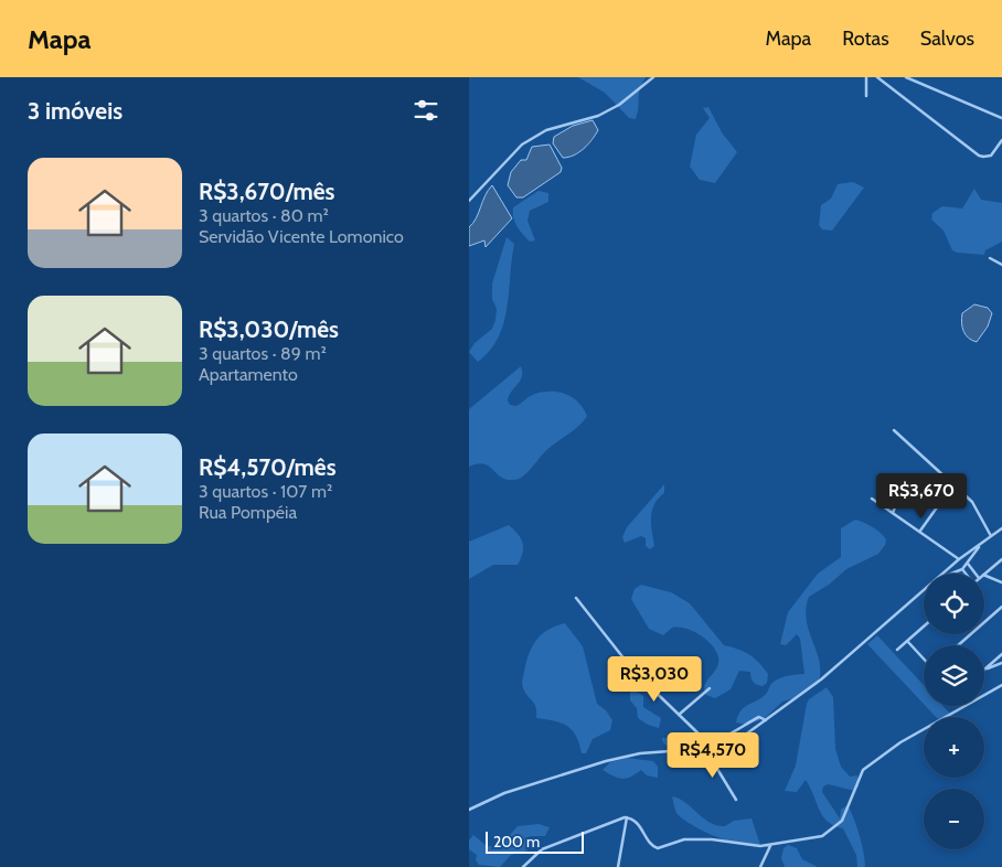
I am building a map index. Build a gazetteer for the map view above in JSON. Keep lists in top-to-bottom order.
{
  "scale_bar": "200 m",
  "page": {
    "header": "Mapa",
    "nav": ["Mapa", "Rotas", "Salvos"],
    "heading": "3 imóveis",
    "list": [
      {
        "name": "R$3,670/mês",
        "note": "3 quartos · 80 m² · Servidão Vicente Lomonico"
      },
      {
        "name": "R$3,030/mês",
        "note": "3 quartos · 89 m² · Apartamento"
      },
      {
        "name": "R$4,570/mês",
        "note": "3 quartos · 107 m² · Rua Pompéia"
      }
    ],
    "price": ["R$3,670", "R$3,030", "R$4,570"],
    "map_buttons": ["+", "−"],
    "scale": "200 m"
  }
}
